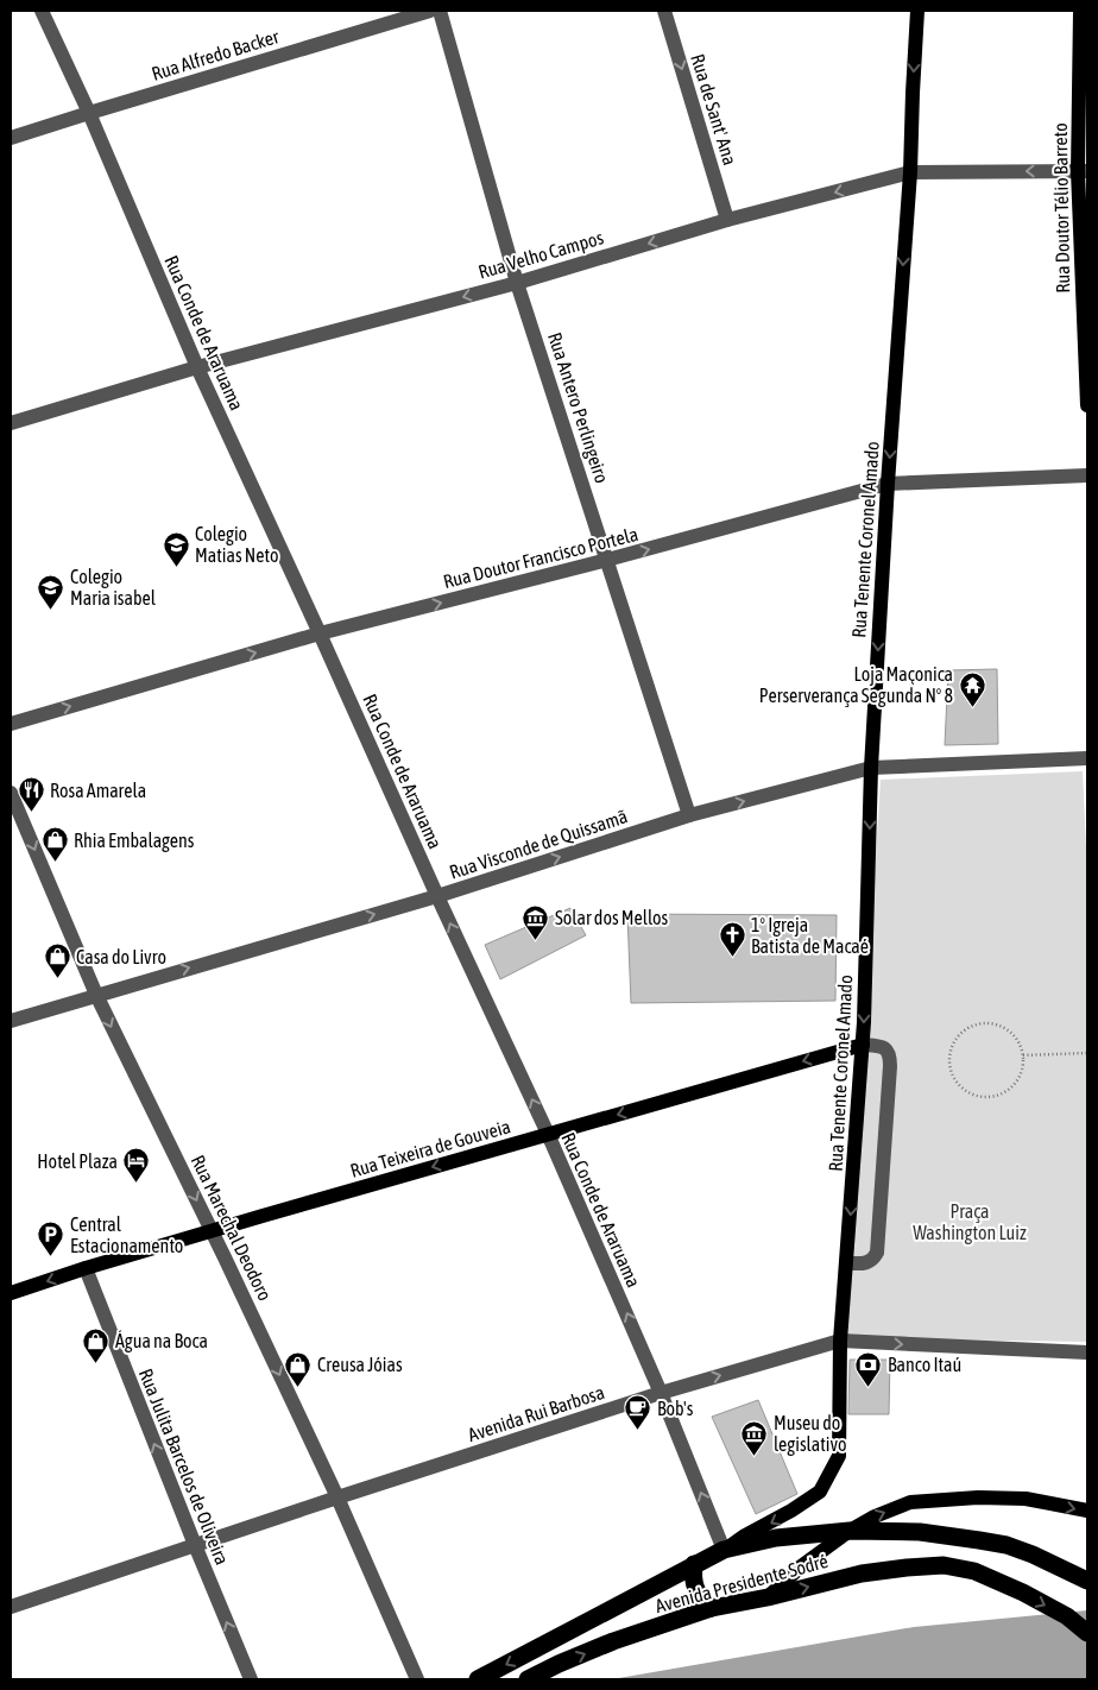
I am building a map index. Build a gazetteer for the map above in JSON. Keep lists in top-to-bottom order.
{
  "streets": {
    "highway": ["Avenida Presidente Sodré"],
    "main road": ["Rua Doutor Télio Barreto", "Rua Tenente Coronel Amado", "Rua Teixeira de Gouveia"],
    "street": [
      "Rua Alfredo Backer",
      "Rua de Sant' Ana",
      "Rua Velho Campos",
      "Rua Conde de Araruama",
      "Rua Antero Perlingeiro",
      "Rua Doutor Francisco Portela",
      "Rua Visconde de Quissamã",
      "Rua Marechal Deodoro",
      "Avenida Rui Barbosa",
      "Rua Julita Barcelos de Oliveira"
    ]
  },
  "crossings": [
    ["Rua Alfredo Backer", "Rua Conde de Araruama"],
    ["Rua de Sant' Ana", "Rua Velho Campos"],
    ["Rua Doutor Télio Barreto", "Rua Velho Campos"],
    ["Rua Velho Campos", "Rua Conde de Araruama"],
    ["Rua Velho Campos", "Rua Antero Perlingeiro"],
    ["Rua Velho Campos", "Rua Tenente Coronel Amado"],
    ["Rua Conde de Araruama", "Rua Tenente Coronel Amado"],
    ["Rua Conde de Araruama", "Rua Doutor Francisco Portela"],
    ["Rua Conde de Araruama", "Rua Visconde de Quissamã"],
    ["Rua Conde de Araruama", "Rua Teixeira de Gouveia"],
    ["Rua Conde de Araruama", "Avenida Rui Barbosa"],
    ["Rua Conde de Araruama", "Avenida Presidente Sodré"],
    ["Rua Antero Perlingeiro", "Rua Doutor Francisco Portela"],
    ["Rua Antero Perlingeiro", "Rua Visconde de Quissamã"],
    ["Rua Tenente Coronel Amado", "Rua Doutor Francisco Portela"],
    ["Rua Tenente Coronel Amado", "Rua Visconde de Quissamã"],
    ["Rua Tenente Coronel Amado", "Rua Teixeira de Gouveia"],
    ["Rua Tenente Coronel Amado", "Avenida Rui Barbosa"],
    ["Rua Tenente Coronel Amado", "Avenida Presidente Sodré"],
    ["Rua Visconde de Quissamã", "Rua Marechal Deodoro"],
    ["Rua Teixeira de Gouveia", "Rua Marechal Deodoro"],
    ["Rua Teixeira de Gouveia", "Rua Julita Barcelos de Oliveira"],
    ["Rua Marechal Deodoro", "Avenida Rui Barbosa"],
    ["Avenida Rui Barbosa", "Rua Julita Barcelos de Oliveira"]
  ],
  "one_way": [
    "Rua de Sant' Ana",
    "Rua Velho Campos",
    "Rua Conde de Araruama",
    "Rua Tenente Coronel Amado",
    "Rua Doutor Francisco Portela",
    "Rua Visconde de Quissamã",
    "Rua Teixeira de Gouveia",
    "Rua Marechal Deodoro",
    "Avenida Rui Barbosa",
    "Rua Julita Barcelos de Oliveira"
  ],
  "parks": ["Praça Washington Luiz"],
  "places": {
    "school or university": ["Colegio Matias Neto", "Colegio Maria isabel"],
    "temple": ["Loja Maçonica Perserverança Segunda N° 8"],
    "restaurant": ["Rosa Amarela"],
    "shop": [
      "Rhia Embalagens",
      "Casa do Livro",
      "Água na Boca",
      "Creusa Jóias"
    ],
    "museum": ["Solar dos Mellos", "Museu do legislativo"],
    "church": ["1° Igreja Batista de Macaé"],
    "hotel": ["Hotel Plaza"],
    "parking": ["Central Estacionamento"],
    "bank": ["Banco Itaú"],
    "cafe": ["Bob's"]
  }
}
